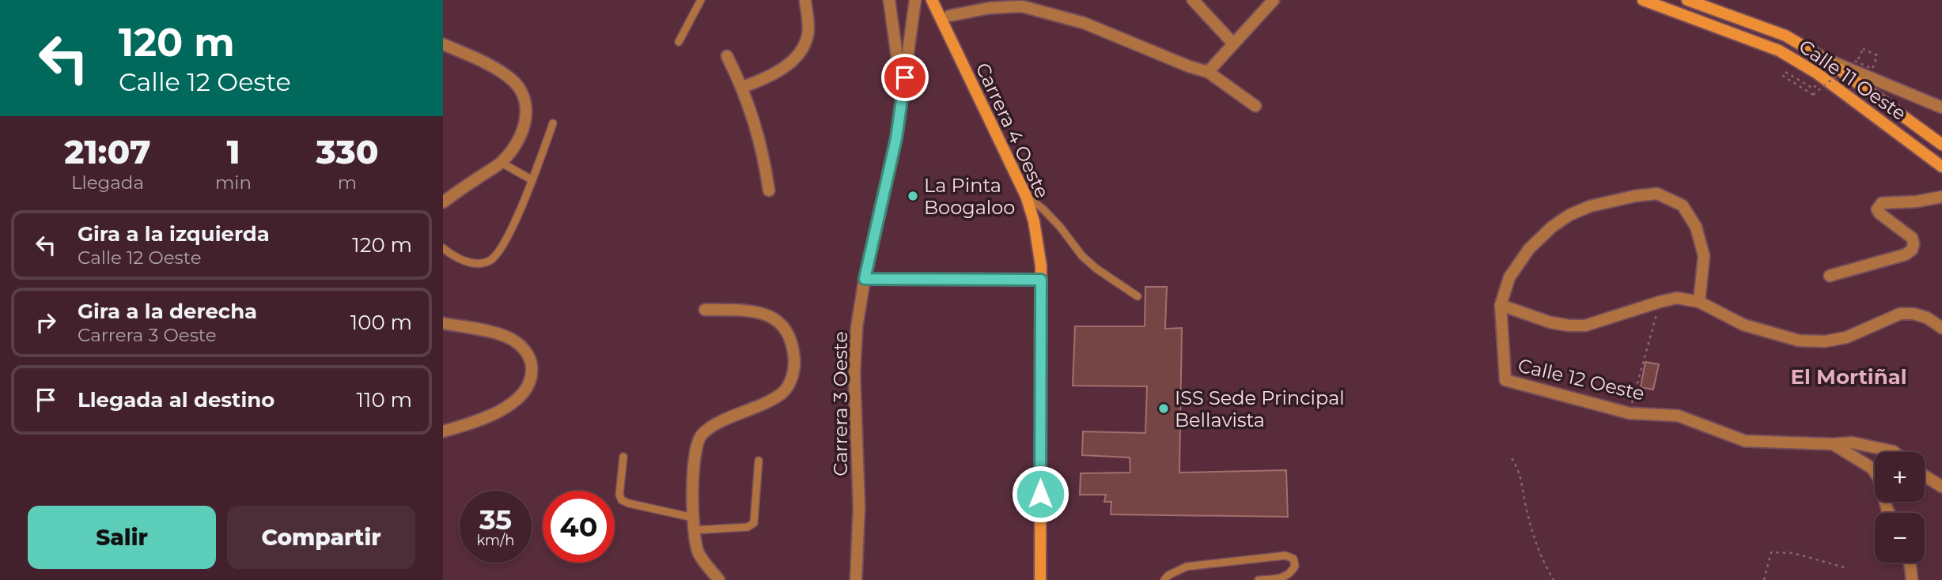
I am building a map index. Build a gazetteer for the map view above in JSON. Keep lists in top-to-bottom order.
{
  "streets": {
    "main road": ["Calle 11 Oeste", "Carrera 4 Oeste"],
    "street": ["Calle 12 Oeste", "Carrera 3 Oeste"]
  },
  "districts": ["El Mortiñal"],
  "places": ["La Pinta Boogaloo", "ISS Sede Principal Bellavista"],
  "page": {
    "turn": ["120 m", "Calle 12 Oeste"],
    "eta": [
      "21:07",
      "Llegada",
      "1",
      "min",
      "330",
      "m"
    ],
    "list": [
      {
        "name": "Gira a la izquierda",
        "note": "Calle 12 Oeste",
        "value": "120 m"
      },
      {
        "name": "Gira a la derecha",
        "note": "Carrera 3 Oeste",
        "value": "100 m"
      },
      {
        "name": "Llegada al destino",
        "value": "110 m"
      }
    ],
    "map_buttons": ["+", "−"],
    "speed": "35 km/h",
    "limit": "40",
    "buttons": ["Salir", "Compartir"]
  }
}
